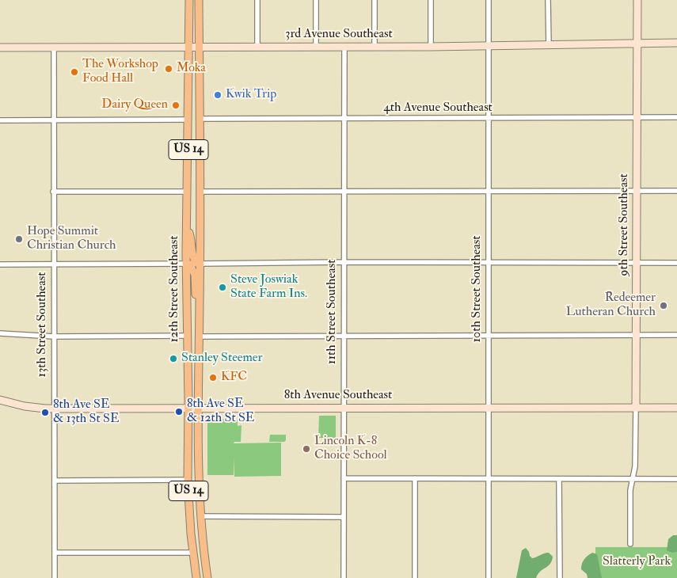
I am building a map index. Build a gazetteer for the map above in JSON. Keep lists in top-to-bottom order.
{
  "streets": {
    "main road": ["US 14", "12th Street Southeast"],
    "street": [
      "3rd Avenue Southeast",
      "4th Avenue Southeast",
      "9th Street Southeast",
      "10th Street Southeast",
      "11th Street Southeast",
      "13th Street Southeast",
      "8th Avenue Southeast"
    ]
  },
  "crossings": [
    ["3rd Avenue Southeast", "9th Street Southeast"],
    ["3rd Avenue Southeast", "12th Street Southeast"],
    ["3rd Avenue Southeast", "10th Street Southeast"],
    ["3rd Avenue Southeast", "11th Street Southeast"],
    ["3rd Avenue Southeast", "13th Street Southeast"],
    ["4th Avenue Southeast", "9th Street Southeast"],
    ["4th Avenue Southeast", "12th Street Southeast"],
    ["4th Avenue Southeast", "10th Street Southeast"],
    ["4th Avenue Southeast", "11th Street Southeast"],
    ["9th Street Southeast", "8th Avenue Southeast"],
    ["12th Street Southeast", "8th Avenue Southeast"],
    ["10th Street Southeast", "8th Avenue Southeast"],
    ["11th Street Southeast", "8th Avenue Southeast"],
    ["13th Street Southeast", "8th Avenue Southeast"]
  ],
  "parks": ["Slatterly Park"],
  "places": [
    "Moka",
    "The Workshop Food Hall",
    "Kwik Trip",
    "Dairy Queen",
    "Hope Summit Christian Church",
    "Steve Joswiak State Farm Ins.",
    "Redeemer Lutheran Church",
    "Stanley Steemer",
    "KFC",
    "8th Ave SE & 12th St SE",
    "8th Ave SE & 13th St SE",
    "Lincoln K-8 Choice School"
  ]
}
